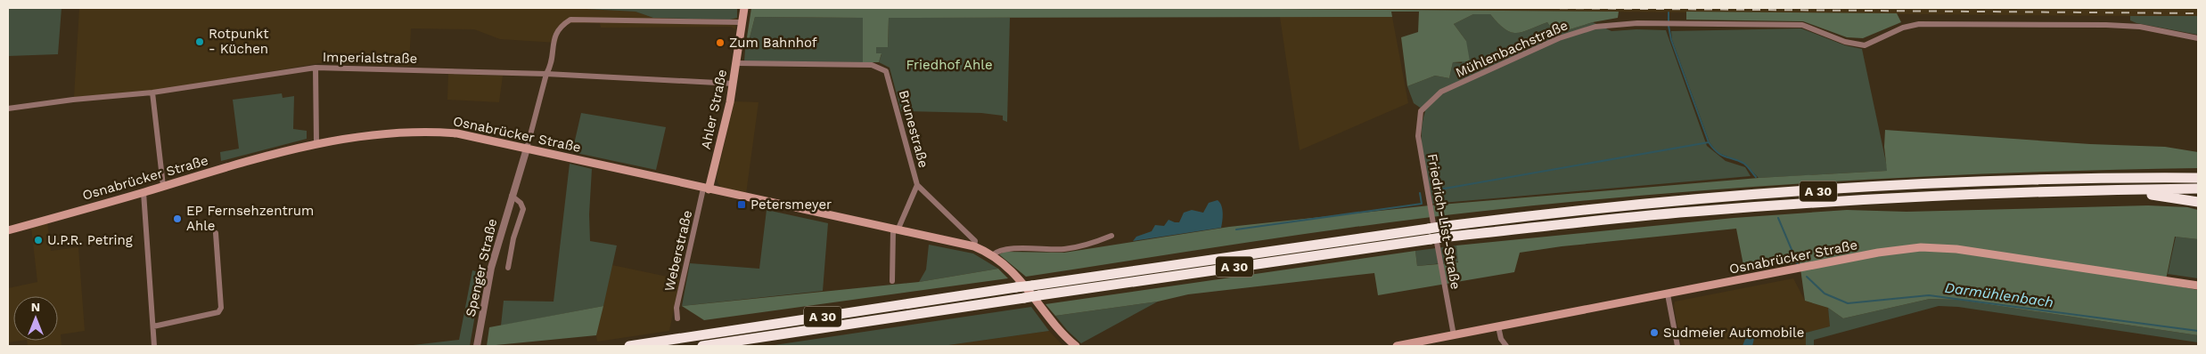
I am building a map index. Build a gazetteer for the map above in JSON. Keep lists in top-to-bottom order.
{
  "streets": {
    "highway": ["A 30"],
    "main road": ["Ahler Straße", "Osnabrücker Straße"],
    "street": [
      "Mühlenbachstraße",
      "Imperialstraße",
      "Brunestraße",
      "Friedrich-List-Straße",
      "Weberstraße",
      "Spenger Straße"
    ]
  },
  "crossings": [
    ["Mühlenbachstraße", "Friedrich-List-Straße"],
    ["Imperialstraße", "Ahler Straße"],
    ["Imperialstraße", "Spenger Straße"],
    ["Ahler Straße", "Brunestraße"],
    ["Ahler Straße", "Osnabrücker Straße"],
    ["Ahler Straße", "Weberstraße"],
    ["Ahler Straße", "Spenger Straße"],
    ["Brunestraße", "Osnabrücker Straße"],
    ["Osnabrücker Straße", "Friedrich-List-Straße"],
    ["Osnabrücker Straße", "Weberstraße"],
    ["Osnabrücker Straße", "Spenger Straße"]
  ],
  "water": ["Darmühlenbach"],
  "parks": ["Friedhof Ahle"],
  "places": {
    "other": [
      "Rotpunkt - Küchen",
      "Zum Bahnhof",
      "EP Fernsehzentrum Ahle",
      "U.P.R. Petring",
      "Sudmeier Automobile"
    ],
    "transit": ["Petersmeyer"]
  },
  "north": "top"
}
